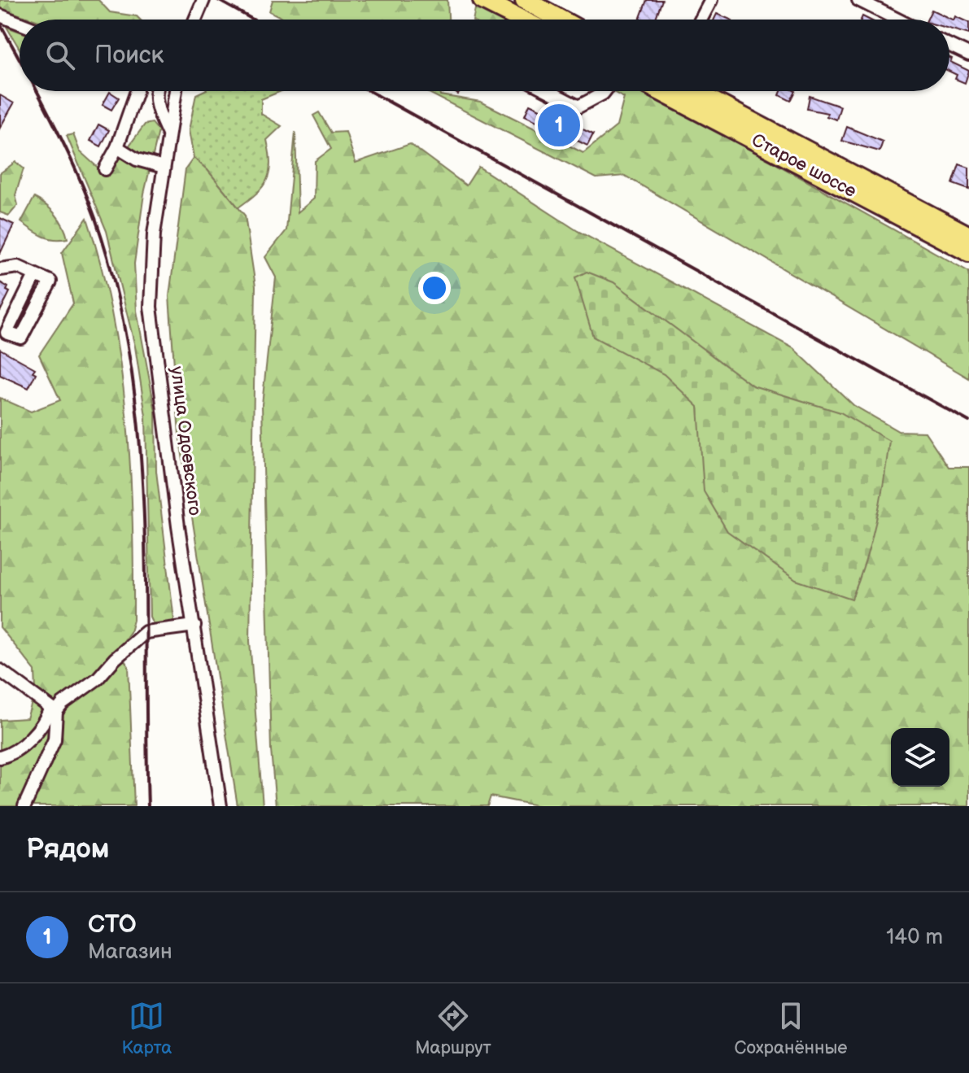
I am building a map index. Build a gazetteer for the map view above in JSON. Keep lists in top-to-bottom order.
{
  "streets": {
    "highway": ["Старое шоссе"],
    "street": ["улица Одоевского"]
  },
  "page": {
    "search": "Поиск",
    "pins": "1",
    "heading": "Рядом",
    "list": [
      {
        "mark": "1",
        "name": "СТО",
        "note": "Магазин",
        "value": "140 m"
      }
    ],
    "nav": ["Карта", "Маршрут", "Сохранённые"]
  }
}
